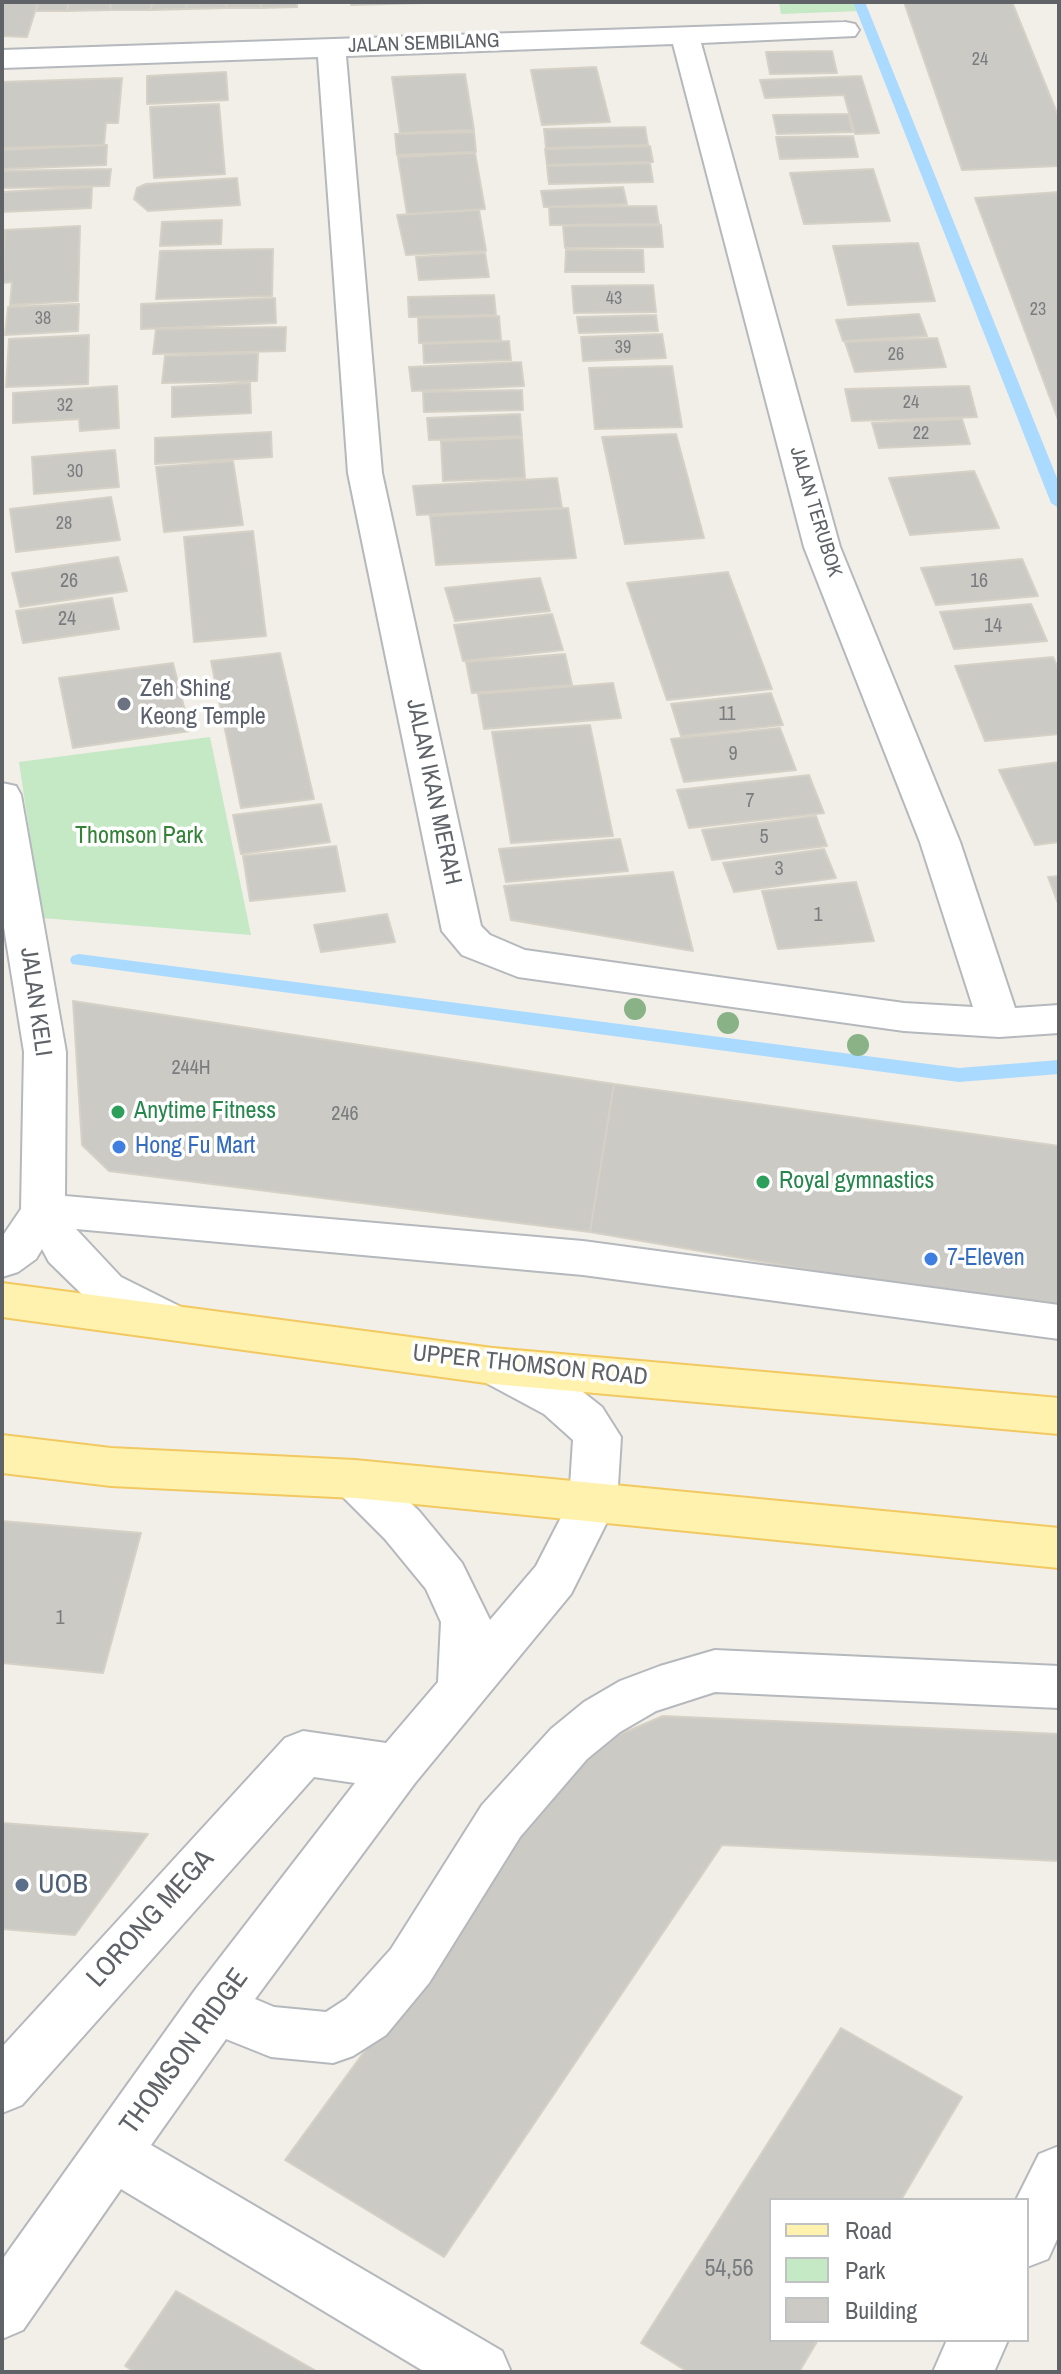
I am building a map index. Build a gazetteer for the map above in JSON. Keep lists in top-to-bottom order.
{
  "streets": {
    "main road": ["UPPER THOMSON ROAD"],
    "street": [
      "JALAN SEMBILANG",
      "JALAN TERUBOK",
      "JALAN IKAN MERAH",
      "JALAN KELI",
      "LORONG MEGA",
      "THOMSON RIDGE"
    ]
  },
  "crossings": [
    ["JALAN SEMBILANG", "JALAN TERUBOK"],
    ["JALAN SEMBILANG", "JALAN IKAN MERAH"],
    ["JALAN TERUBOK", "JALAN IKAN MERAH"],
    ["UPPER THOMSON ROAD", "THOMSON RIDGE"],
    ["LORONG MEGA", "THOMSON RIDGE"]
  ],
  "parks": ["Thomson Park"],
  "places": [
    "Zeh Shing Keong Temple",
    "Anytime Fitness",
    "Hong Fu Mart",
    "Royal gymnastics",
    "7-Eleven",
    "UOB"
  ],
  "house_numbers": [
    "24",
    "43",
    "23",
    "38",
    "39",
    "26",
    "24",
    "32",
    "22",
    "30",
    "28",
    "26",
    "16",
    "24",
    "14",
    "11",
    "9",
    "7",
    "5",
    "3",
    "1",
    "244H",
    "246",
    "1",
    "54,56"
  ],
  "legend": ["Road", "Park", "Building"]
}
